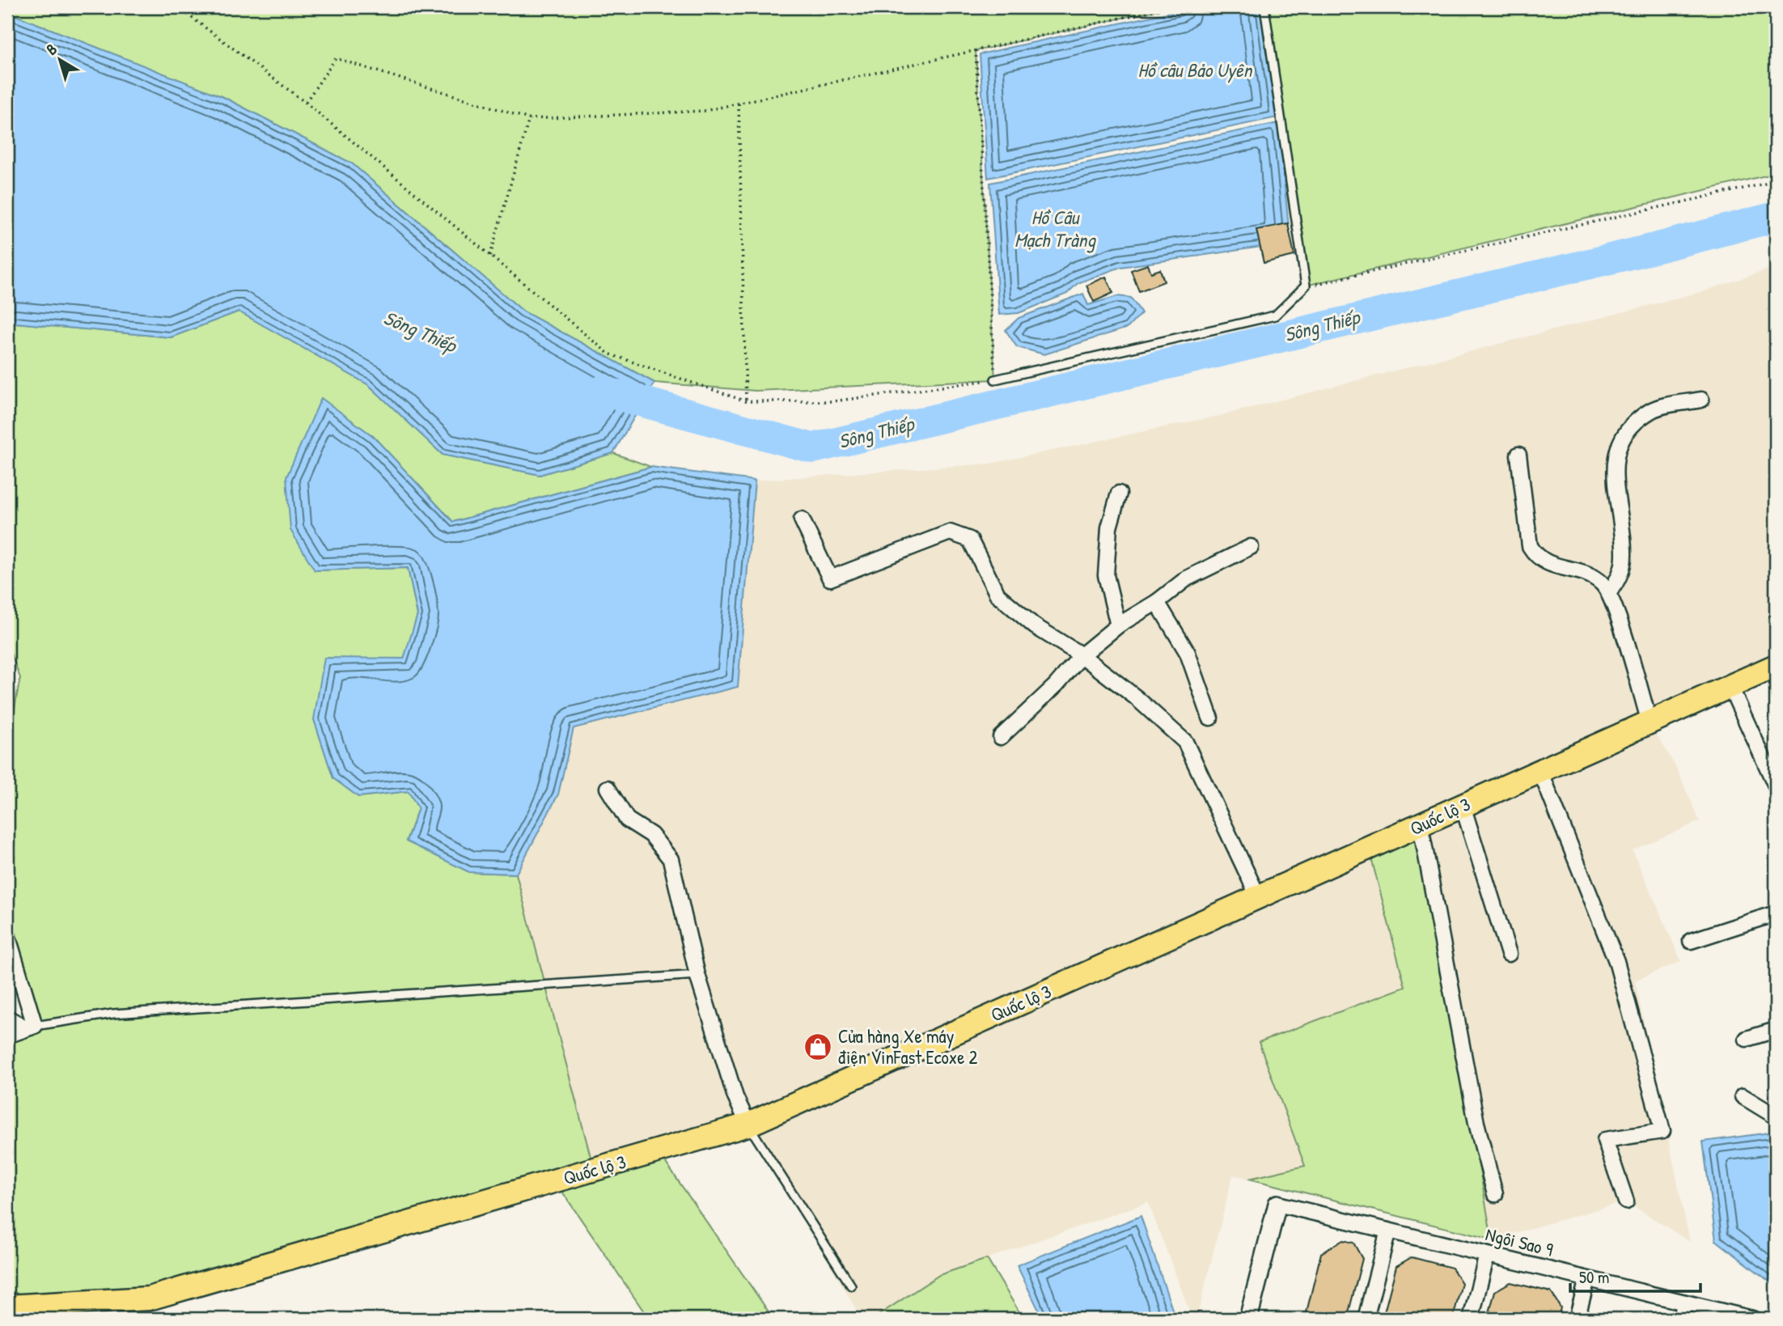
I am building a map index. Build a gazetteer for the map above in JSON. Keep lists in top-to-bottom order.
{
  "streets": {
    "highway": ["Quốc lộ 3"],
    "street": ["Ngôi Sao 9"]
  },
  "water": ["Hồ câu Bảo Uyên", "Hồ Câu Mạch Tràng", "Sông Thiếp"],
  "places": {
    "shop": ["Cửa hàng Xe máy điện VinFast Ecoxe 2"]
  },
  "scale_bar": "50 m",
  "north": "top left"
}
